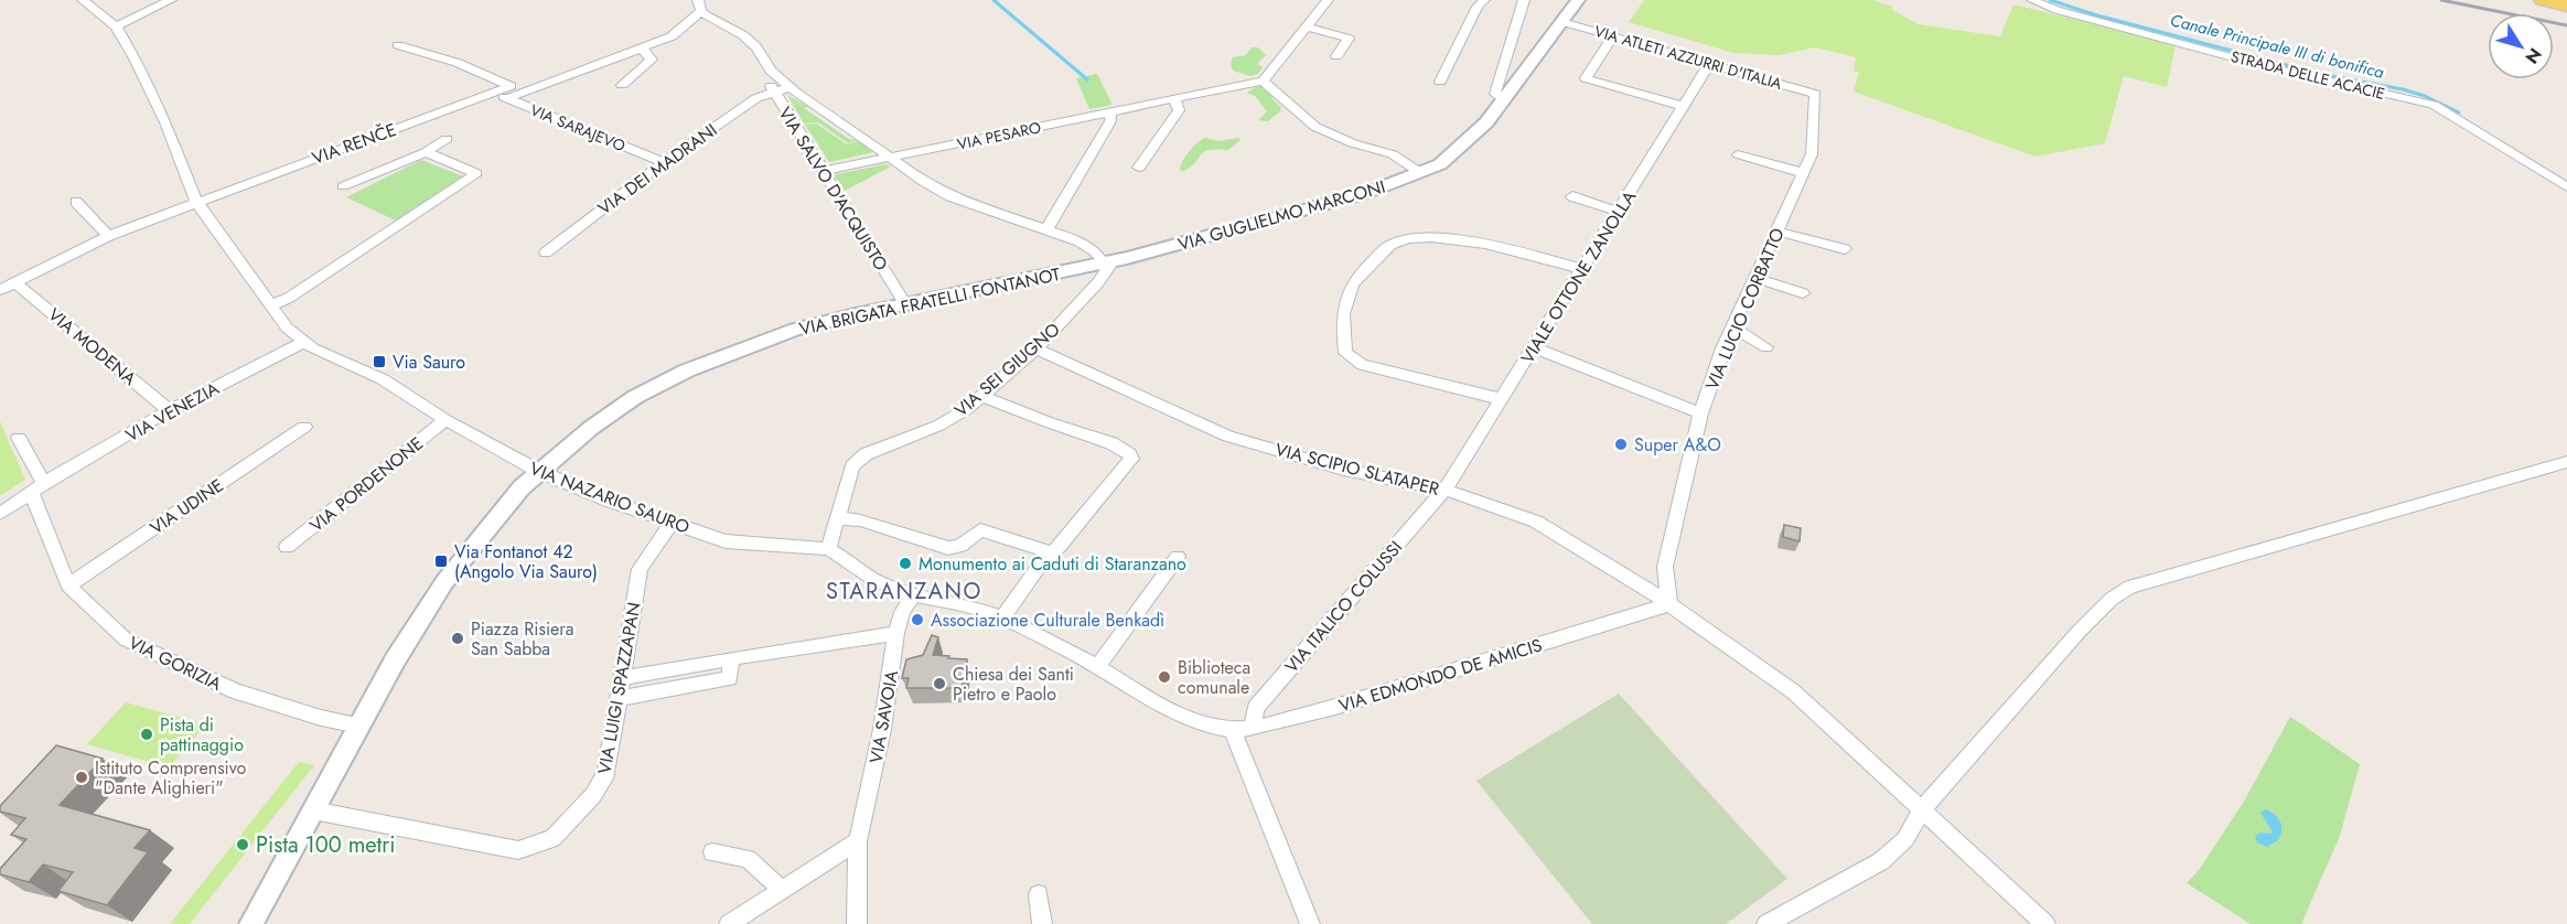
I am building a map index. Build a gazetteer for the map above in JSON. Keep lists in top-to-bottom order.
{
  "streets": {
    "street": [
      "VIA ATLETI AZZURRI D'ITALIA",
      "STRADA DELLE ACACIE",
      "VIA SARAJEVO",
      "VIA PESARO",
      "VIA RENČE",
      "VIA DEI MADRANI",
      "VIA SALVO D'ACQUISTO",
      "VIA GUGLIELMO MARCONI",
      "VIALE OTTONE ZANOLLA",
      "VIA BRIGATA FRATELLI FONTANOT",
      "VIA LUCIO CORBATTO",
      "VIA MODENA",
      "VIA SEI GIUGNO",
      "VIA VENEZIA",
      "VIA SCIPIO SLATAPER",
      "VIA PORDENONE",
      "VIA NAZARIO SAURO",
      "VIA UDINE",
      "VIA ITALICO COLUSSI",
      "VIA GORIZIA",
      "VIA EDMONDO DE AMICIS",
      "VIA LUIGI SPAZZAPAN",
      "VIA SAVOIA"
    ]
  },
  "crossings": [
    ["VIA ATLETI AZZURRI D'ITALIA", "VIA GUGLIELMO MARCONI"],
    ["VIA ATLETI AZZURRI D'ITALIA", "VIALE OTTONE ZANOLLA"],
    ["VIA ATLETI AZZURRI D'ITALIA", "VIA LUCIO CORBATTO"],
    ["VIA SARAJEVO", "VIA RENČE"],
    ["VIA SARAJEVO", "VIA DEI MADRANI"],
    ["VIA PESARO", "VIA SALVO D'ACQUISTO"],
    ["VIA RENČE", "VIA MODENA"],
    ["VIA DEI MADRANI", "VIA SALVO D'ACQUISTO"],
    ["VIA SALVO D'ACQUISTO", "VIA BRIGATA FRATELLI FONTANOT"],
    ["VIA GUGLIELMO MARCONI", "VIA BRIGATA FRATELLI FONTANOT"],
    ["VIA GUGLIELMO MARCONI", "VIA SEI GIUGNO"],
    ["VIALE OTTONE ZANOLLA", "VIA SCIPIO SLATAPER"],
    ["VIALE OTTONE ZANOLLA", "VIA ITALICO COLUSSI"],
    ["VIA BRIGATA FRATELLI FONTANOT", "VIA SEI GIUGNO"],
    ["VIA BRIGATA FRATELLI FONTANOT", "VIA NAZARIO SAURO"],
    ["VIA BRIGATA FRATELLI FONTANOT", "VIA GORIZIA"],
    ["VIA BRIGATA FRATELLI FONTANOT", "VIA LUIGI SPAZZAPAN"],
    ["VIA LUCIO CORBATTO", "VIA SCIPIO SLATAPER"],
    ["VIA LUCIO CORBATTO", "VIA EDMONDO DE AMICIS"],
    ["VIA MODENA", "VIA VENEZIA"],
    ["VIA SEI GIUGNO", "VIA SCIPIO SLATAPER"],
    ["VIA SEI GIUGNO", "VIA NAZARIO SAURO"],
    ["VIA VENEZIA", "VIA NAZARIO SAURO"],
    ["VIA VENEZIA", "VIA GORIZIA"],
    ["VIA SCIPIO SLATAPER", "VIA ITALICO COLUSSI"],
    ["VIA SCIPIO SLATAPER", "VIA EDMONDO DE AMICIS"],
    ["VIA PORDENONE", "VIA NAZARIO SAURO"],
    ["VIA NAZARIO SAURO", "VIA LUIGI SPAZZAPAN"],
    ["VIA UDINE", "VIA GORIZIA"],
    ["VIA ITALICO COLUSSI", "VIA EDMONDO DE AMICIS"]
  ],
  "districts": ["STARANZANO"],
  "water": ["Canale Principale III di bonifica"],
  "places": {
    "transit": ["Via Sauro", "Via Fontanot 42 (Angolo Via Sauro)"],
    "other": [
      "Super A&O",
      "Monumento ai Caduti di Staranzano",
      "Associazione Culturale Benkadì",
      "Piazza Risiera San Sabba",
      "Biblioteca comunale",
      "Chiesa dei Santi Pietro e Paolo",
      "Pista di pattinaggio",
      "Istituto Comprensivo \"Dante Alighieri\"",
      "Pista 100 metri"
    ]
  },
  "north": "bottom right"
}
